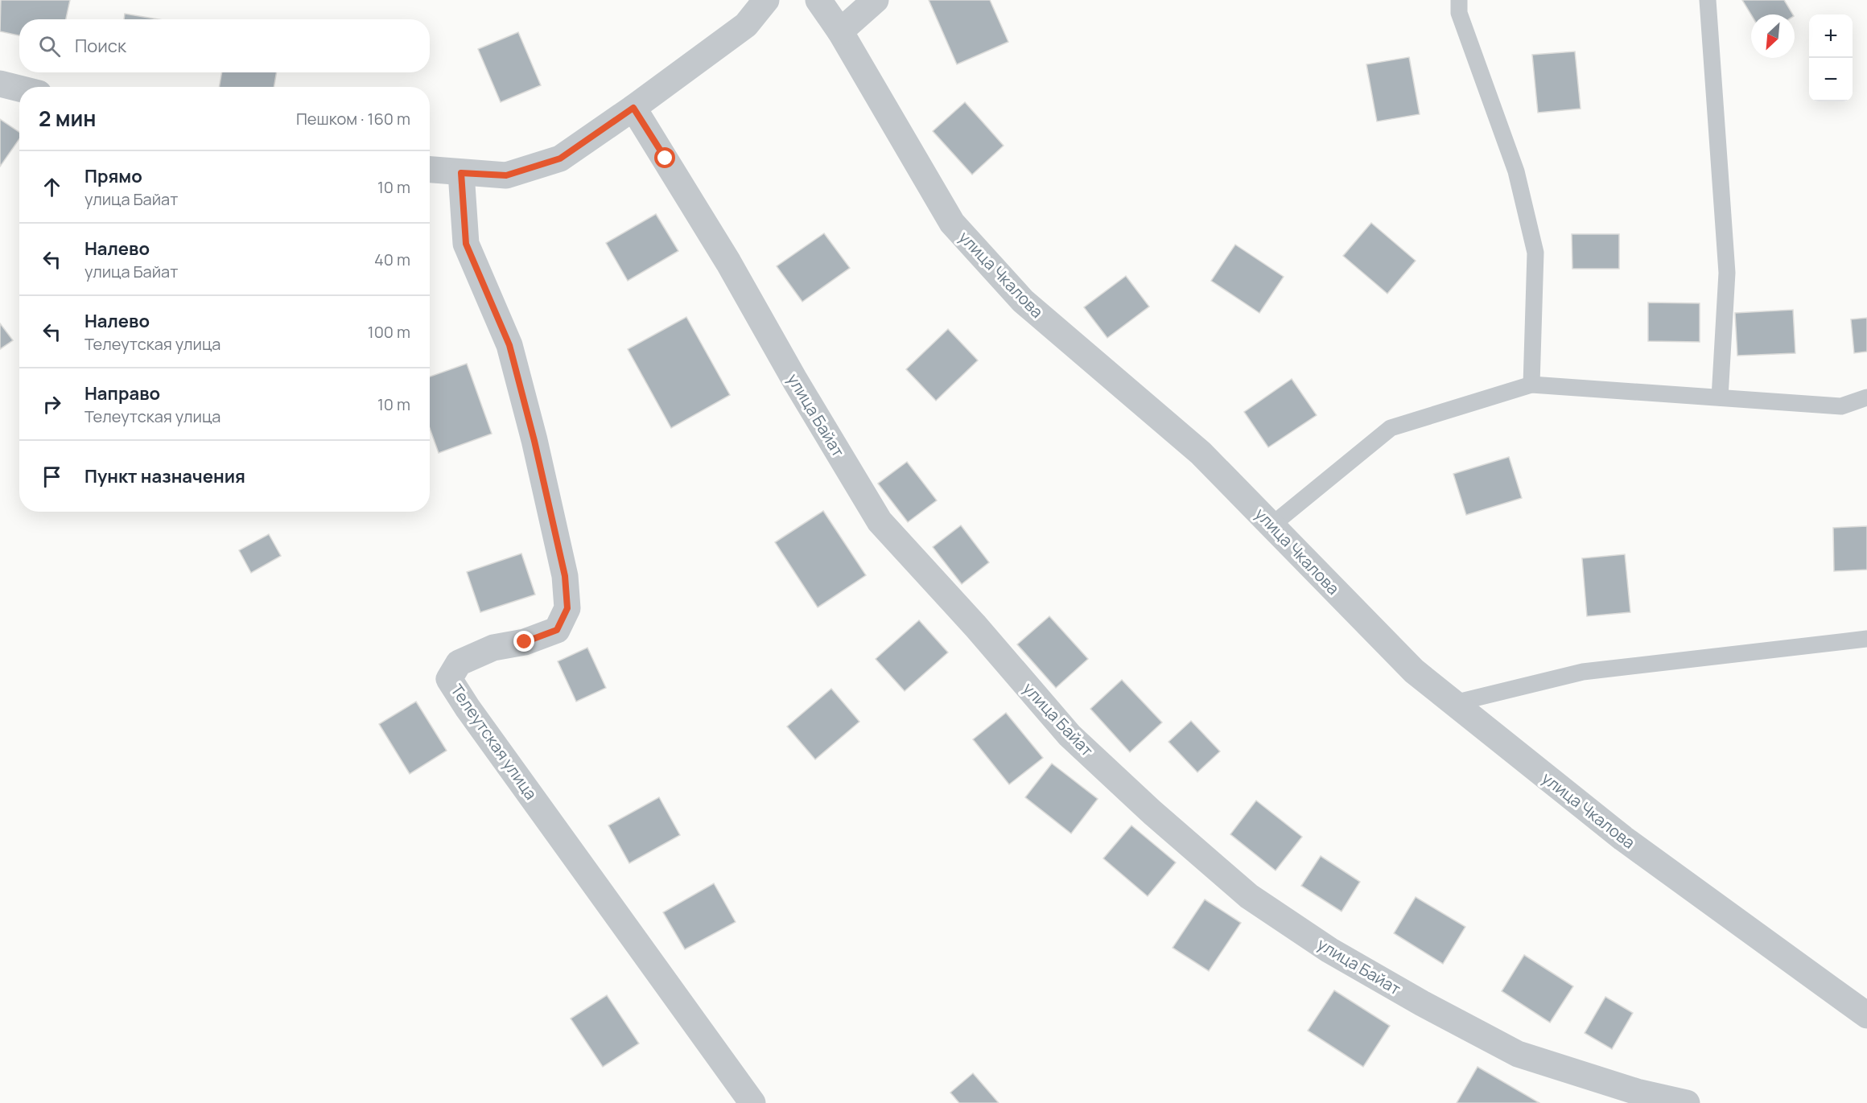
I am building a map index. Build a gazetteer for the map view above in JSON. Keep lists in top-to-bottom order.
{
  "streets": {
    "street": ["улица Чкалова", "улица Байат", "Телеутская улица"]
  },
  "north": "bottom left",
  "page": {
    "map_buttons": ["+", "−"],
    "search": "Поиск",
    "heading": ["2 мин", "Пешком · 160 m"],
    "list": [
      ["Прямо", "улица Байат", "10 m"],
      ["Налево", "улица Байат", "40 m"],
      ["Налево", "Телеутская улица", "100 m"],
      ["Направо", "Телеутская улица", "10 m"],
      "Пункт назначения"
    ]
  }
}
